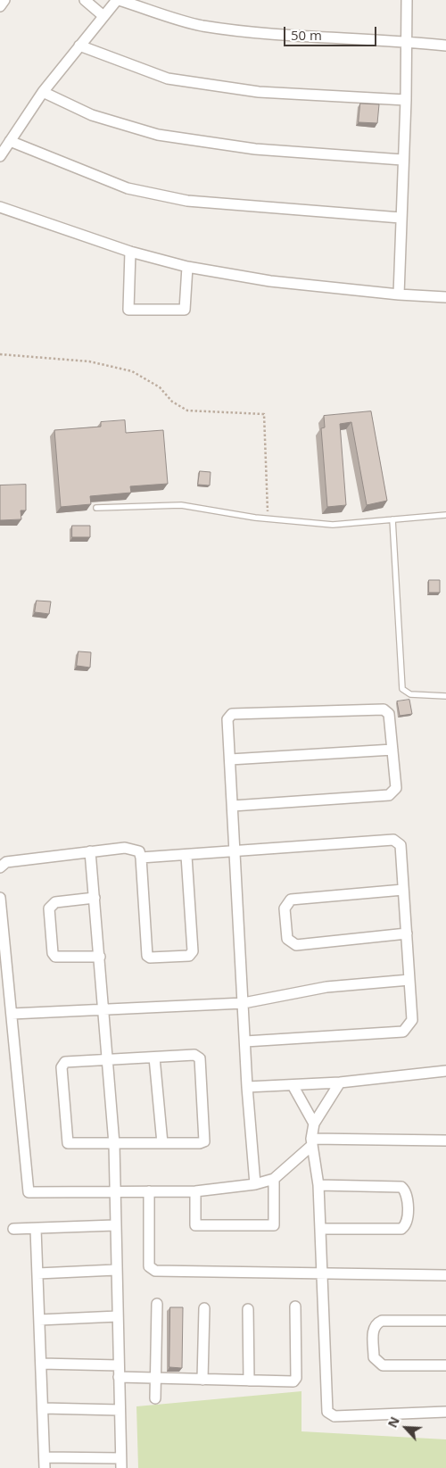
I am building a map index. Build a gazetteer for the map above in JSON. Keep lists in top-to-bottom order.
{
  "scale_bar": "50 m",
  "north": "top left"
}
